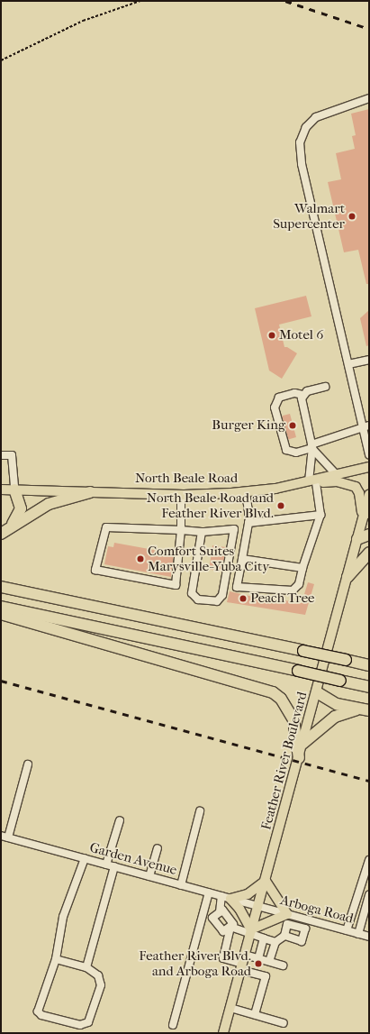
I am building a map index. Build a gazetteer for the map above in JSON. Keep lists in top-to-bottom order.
{
  "streets": {
    "main road": ["North Beale Road", "Feather River Boulevard"],
    "street": ["Garden Avenue", "Arboga Road"]
  },
  "crossings": [
    ["North Beale Road", "Feather River Boulevard"],
    ["Feather River Boulevard", "Garden Avenue"],
    ["Feather River Boulevard", "Arboga Road"],
    ["Garden Avenue", "Arboga Road"]
  ],
  "places": [
    "Walmart Supercenter",
    "Motel 6",
    "Burger King",
    "North Beale Road and Feather River Blvd.",
    "Comfort Suites Marysville-Yuba City",
    "Peach Tree",
    "Feather River Blvd. and Arboga Road"
  ]
}
